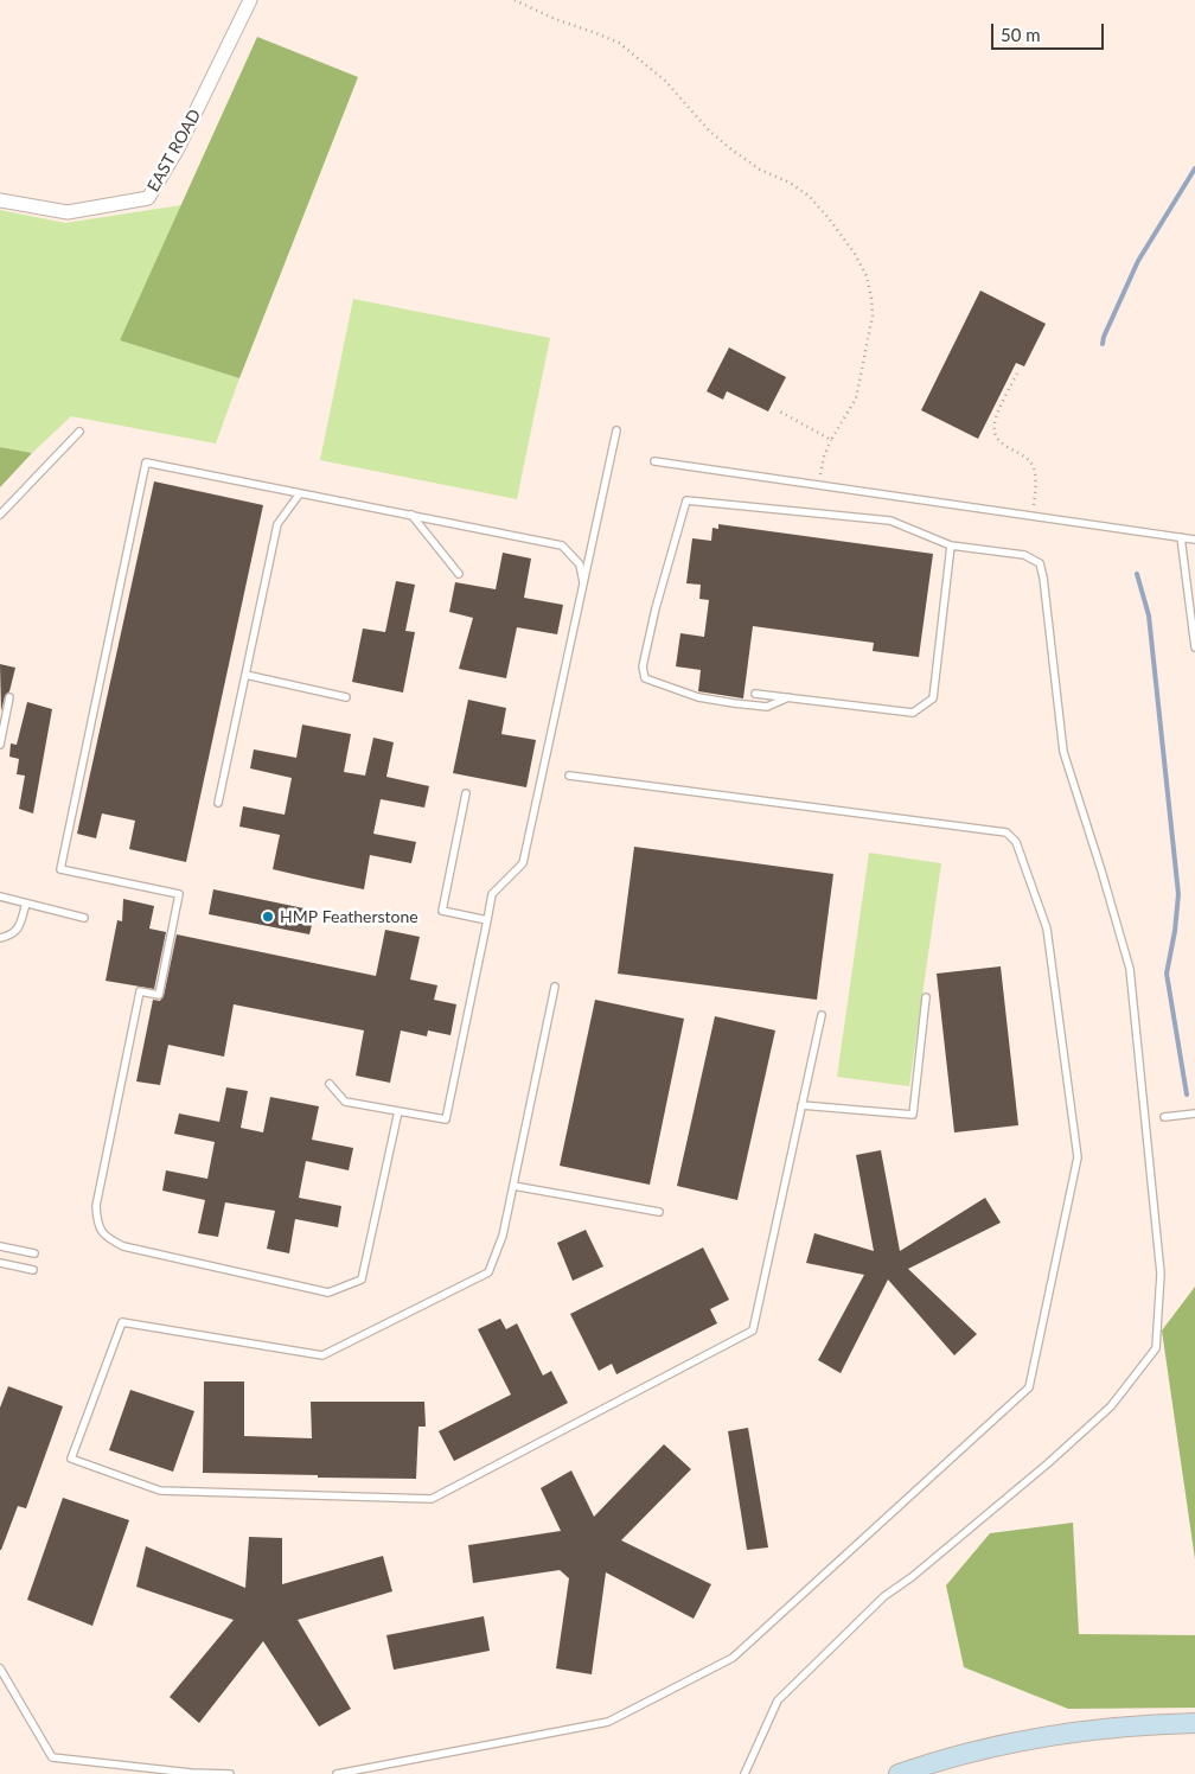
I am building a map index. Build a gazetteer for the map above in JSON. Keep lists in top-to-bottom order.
{
  "streets": {
    "street": ["EAST ROAD"]
  },
  "places": ["HMP Featherstone"],
  "scale_bar": "50 m"
}
